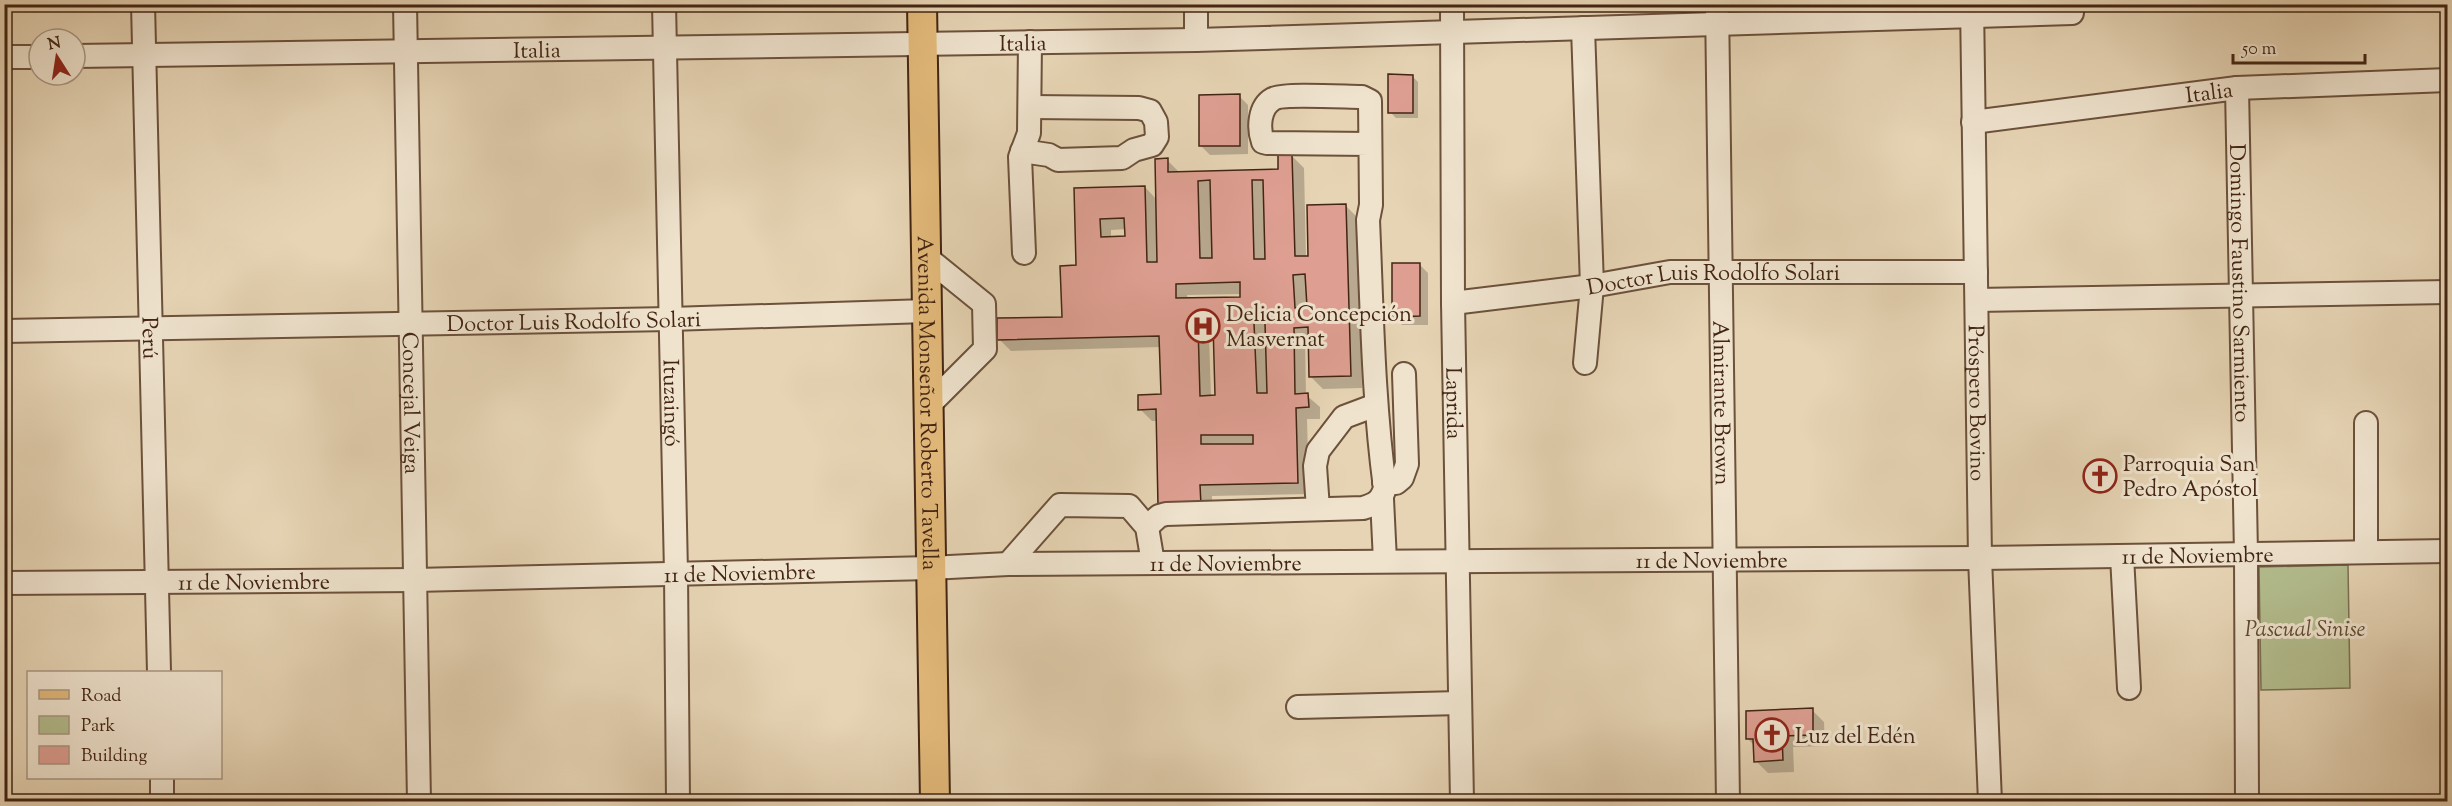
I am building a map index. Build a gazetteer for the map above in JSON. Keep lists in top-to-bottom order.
{
  "streets": {
    "main road": ["Avenida Monseñor Roberto Tavella"],
    "street": [
      "Italia",
      "Doctor Luis Rodolfo Solari",
      "Domingo Faustino Sarmiento",
      "Perú",
      "Concejal Veiga",
      "Ituzaingó",
      "Laprida",
      "Almirante Brown",
      "Próspero Bovino",
      "11 de Noviembre"
    ]
  },
  "crossings": [
    ["Italia", "Domingo Faustino Sarmiento"],
    ["Italia", "Perú"],
    ["Italia", "Concejal Veiga"],
    ["Italia", "Ituzaingó"],
    ["Italia", "Avenida Monseñor Roberto Tavella"],
    ["Italia", "Laprida"],
    ["Italia", "Almirante Brown"],
    ["Italia", "Próspero Bovino"],
    ["Doctor Luis Rodolfo Solari", "Perú"],
    ["Doctor Luis Rodolfo Solari", "Concejal Veiga"],
    ["Doctor Luis Rodolfo Solari", "Ituzaingó"],
    ["Doctor Luis Rodolfo Solari", "Avenida Monseñor Roberto Tavella"],
    ["Doctor Luis Rodolfo Solari", "Laprida"],
    ["Doctor Luis Rodolfo Solari", "Almirante Brown"],
    ["Doctor Luis Rodolfo Solari", "Próspero Bovino"],
    ["Domingo Faustino Sarmiento", "11 de Noviembre"],
    ["Perú", "11 de Noviembre"],
    ["Concejal Veiga", "11 de Noviembre"],
    ["Ituzaingó", "11 de Noviembre"],
    ["Avenida Monseñor Roberto Tavella", "11 de Noviembre"],
    ["Laprida", "11 de Noviembre"],
    ["Almirante Brown", "11 de Noviembre"],
    ["Próspero Bovino", "11 de Noviembre"]
  ],
  "parks": ["Pascual Sinise"],
  "places": {
    "hospital": ["Delicia Concepción Masvernat"],
    "church": ["Parroquia San Pedro Apóstol", "Luz del Edén"]
  },
  "legend": ["Road", "Park", "Building"],
  "scale_bar": "50 m",
  "north": "top"
}
